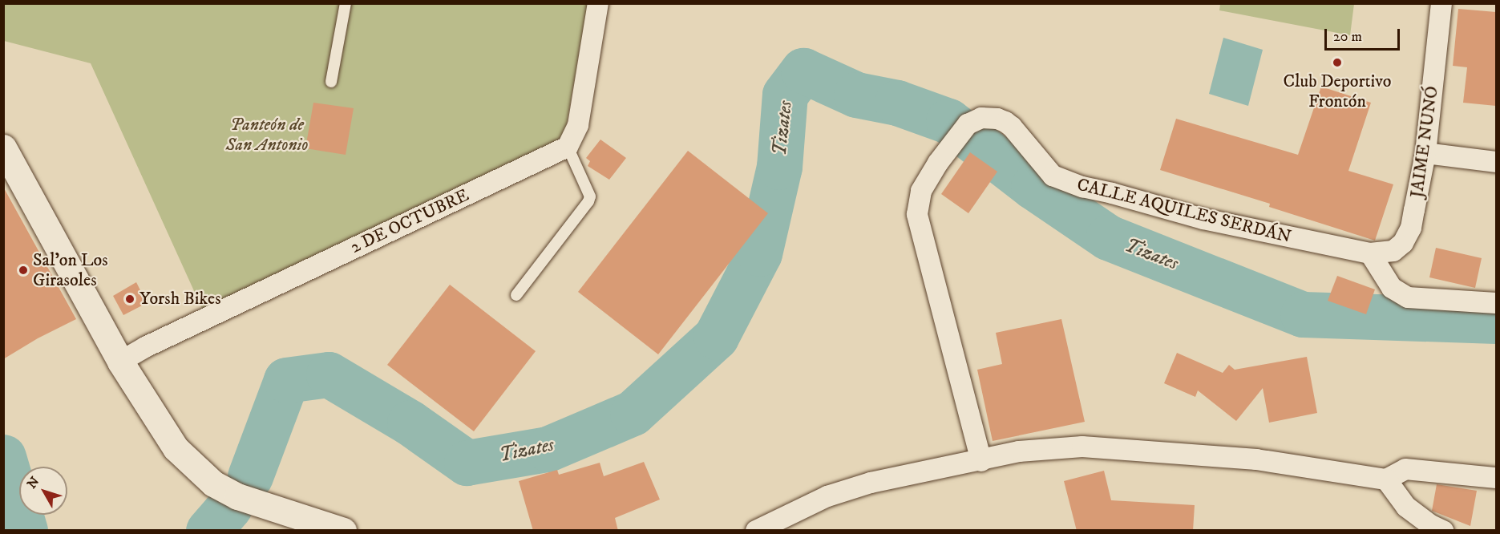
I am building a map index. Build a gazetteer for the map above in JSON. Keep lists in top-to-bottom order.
{
  "streets": {
    "street": ["JAIME NUNÓ", "CALLE AQUILES SERDÁN", "2 DE OCTUBRE"]
  },
  "crossings": [
    ["JAIME NUNÓ", "CALLE AQUILES SERDÁN"]
  ],
  "water": ["Tizates"],
  "parks": ["Panteón de San Antonio"],
  "places": ["Club Deportivo Frontón", "Sal'on Los Girasoles", "Yorsh Bikes"],
  "scale_bar": "20 m",
  "north": "top left"
}
